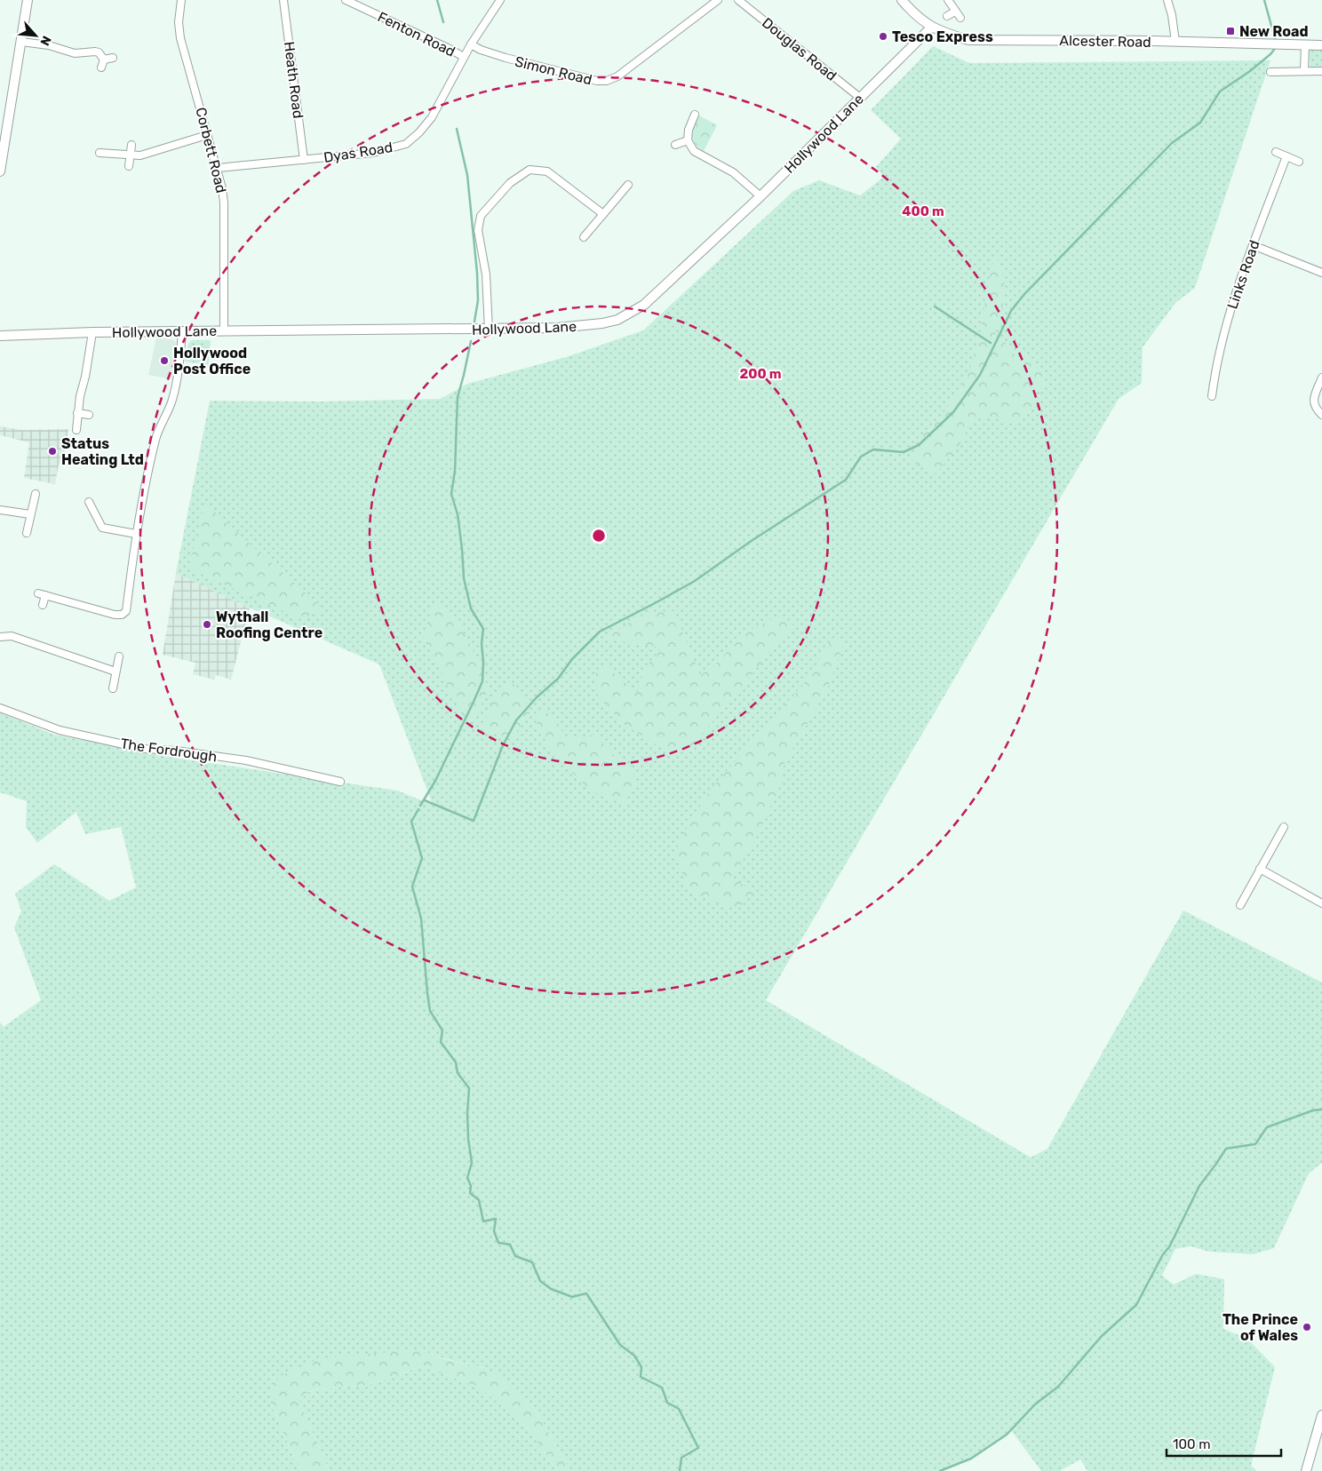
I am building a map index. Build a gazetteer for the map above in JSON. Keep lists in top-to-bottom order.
{
  "streets": {
    "street": [
      "Fenton Road",
      "Alcester Road",
      "Douglas Road",
      "Simon Road",
      "Heath Road",
      "Hollywood Lane",
      "Corbett Road",
      "Dyas Road",
      "Links Road",
      "The Fordrough"
    ]
  },
  "crossings": [
    ["Fenton Road", "Dyas Road"],
    ["Alcester Road", "Hollywood Lane"],
    ["Douglas Road", "Hollywood Lane"],
    ["Simon Road", "Dyas Road"],
    ["Heath Road", "Dyas Road"],
    ["Hollywood Lane", "Corbett Road"],
    ["Corbett Road", "Dyas Road"]
  ],
  "places": {
    "transit": ["New Road"],
    "other": [
      "Tesco Express",
      "Hollywood Post Office",
      "Status Heating Ltd",
      "Wythall Roofing Centre",
      "The Prince of Wales"
    ]
  },
  "scale_bar": "100 m",
  "north": "bottom right",
  "rings": ["400 m", "200 m"]
}
